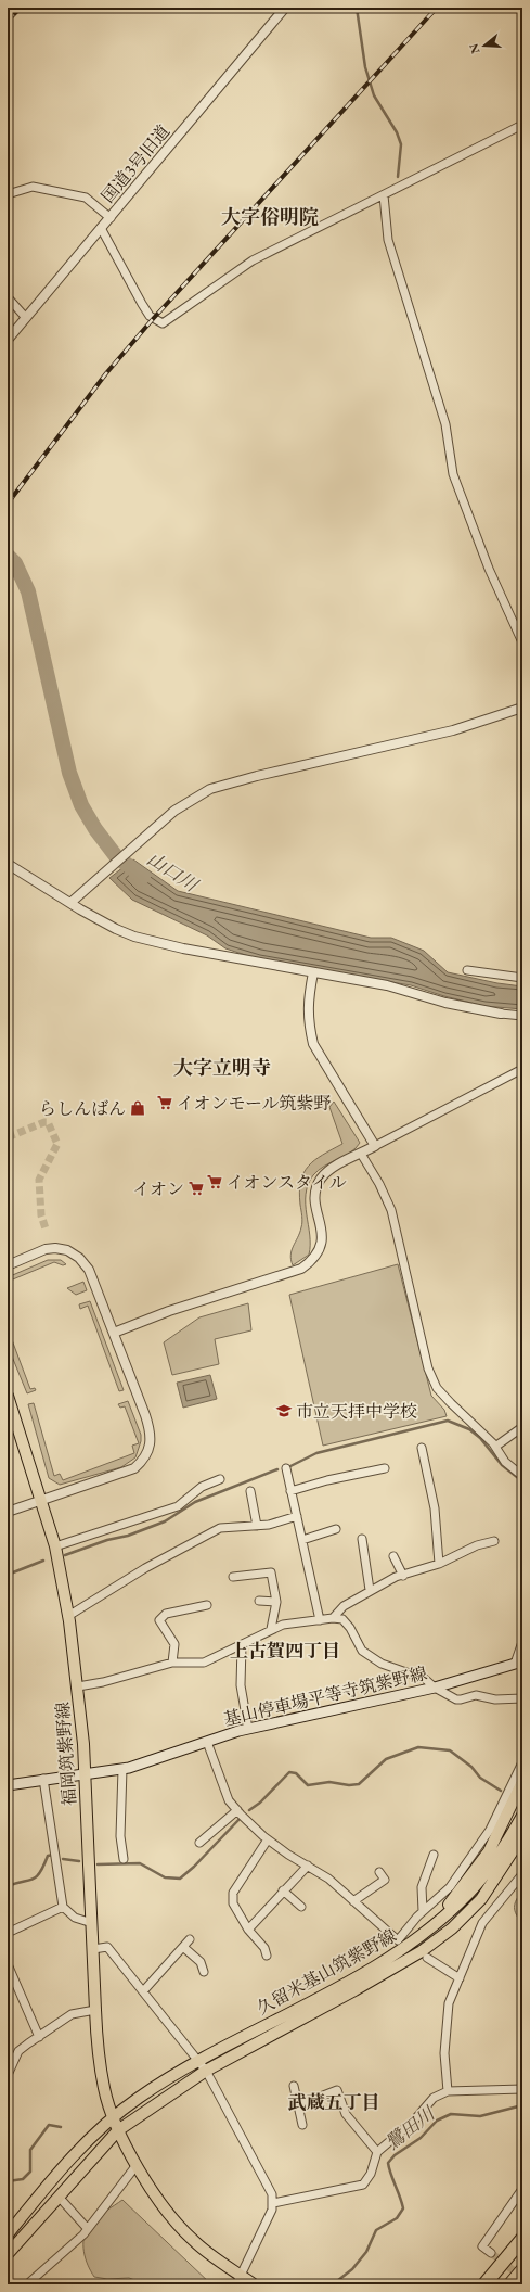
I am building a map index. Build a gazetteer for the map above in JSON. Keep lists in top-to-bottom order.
{
  "streets": {
    "main road": ["基山停車場平等寺筑紫野線", "福岡筑紫野線", "久留米基山筑紫野線"],
    "street": ["国道3号旧道"]
  },
  "crossings": [
    ["基山停車場平等寺筑紫野線", "福岡筑紫野線"],
    ["福岡筑紫野線", "久留米基山筑紫野線"]
  ],
  "districts": [
    "大字俗明院",
    "大字立明寺",
    "上古賀四丁目",
    "武蔵五丁目"
  ],
  "water": ["山口川", "鷺田川"],
  "places": {
    "supermarket": ["イオンモール筑紫野", "イオンスタイル", "イオン"],
    "shop": ["らしんばん"],
    "school or university": ["市立天拝中学校"]
  },
  "north": "left"
}
